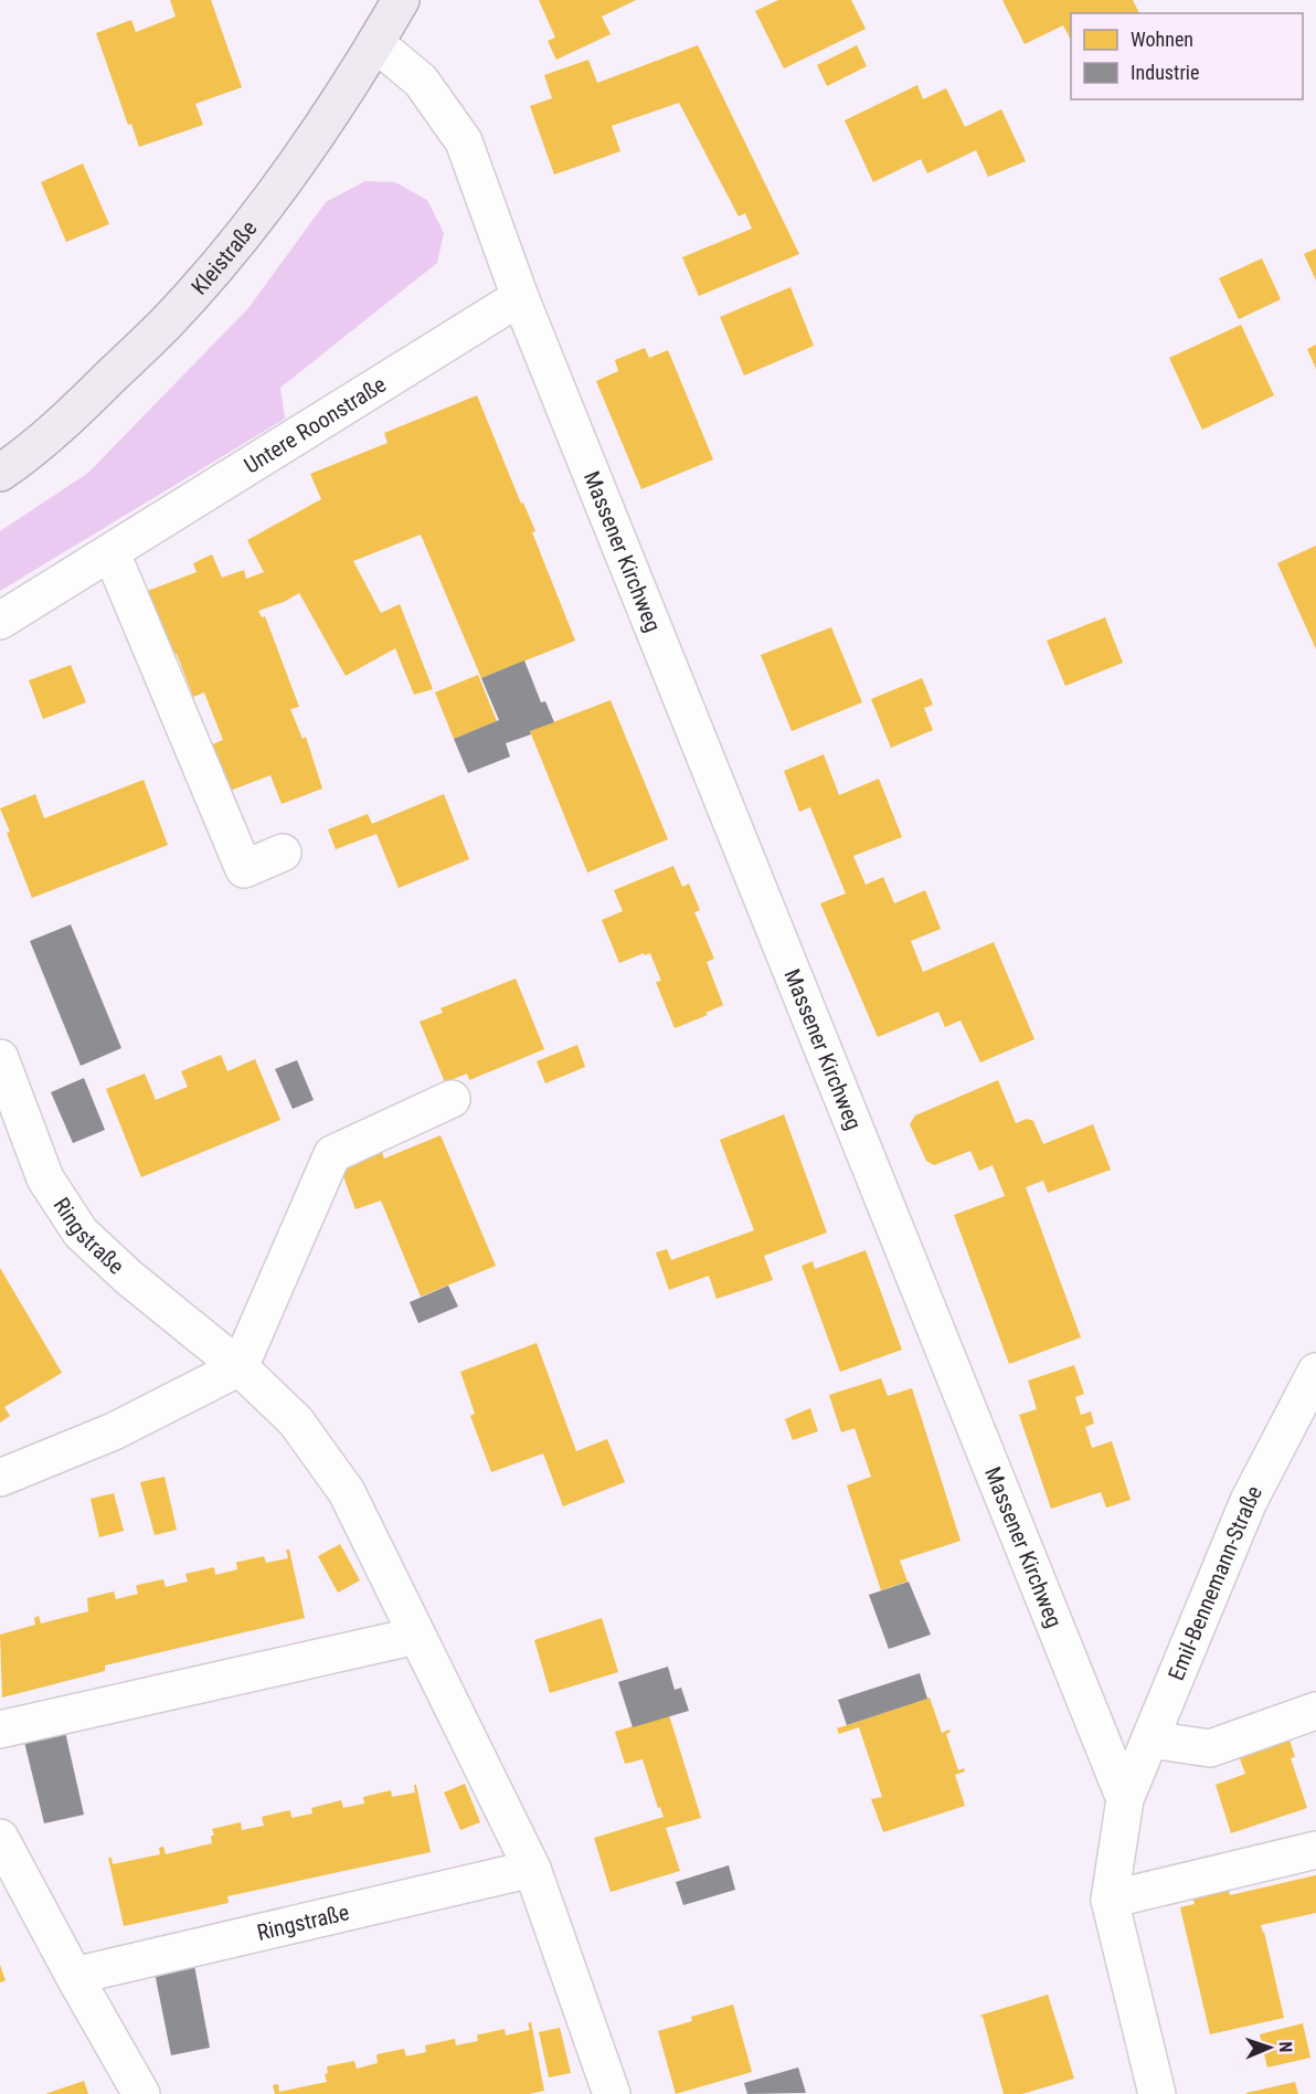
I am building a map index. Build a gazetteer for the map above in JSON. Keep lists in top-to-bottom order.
{
  "streets": {
    "main road": ["Kleistraße"],
    "street": [
      "Untere Roonstraße",
      "Massener Kirchweg",
      "Ringstraße",
      "Emil-Bennemann-Straße"
    ]
  },
  "crossings": [
    ["Kleistraße", "Massener Kirchweg"],
    ["Untere Roonstraße", "Massener Kirchweg"],
    ["Massener Kirchweg", "Emil-Bennemann-Straße"]
  ],
  "legend": ["Wohnen", "Industrie"],
  "north": "right"
}
